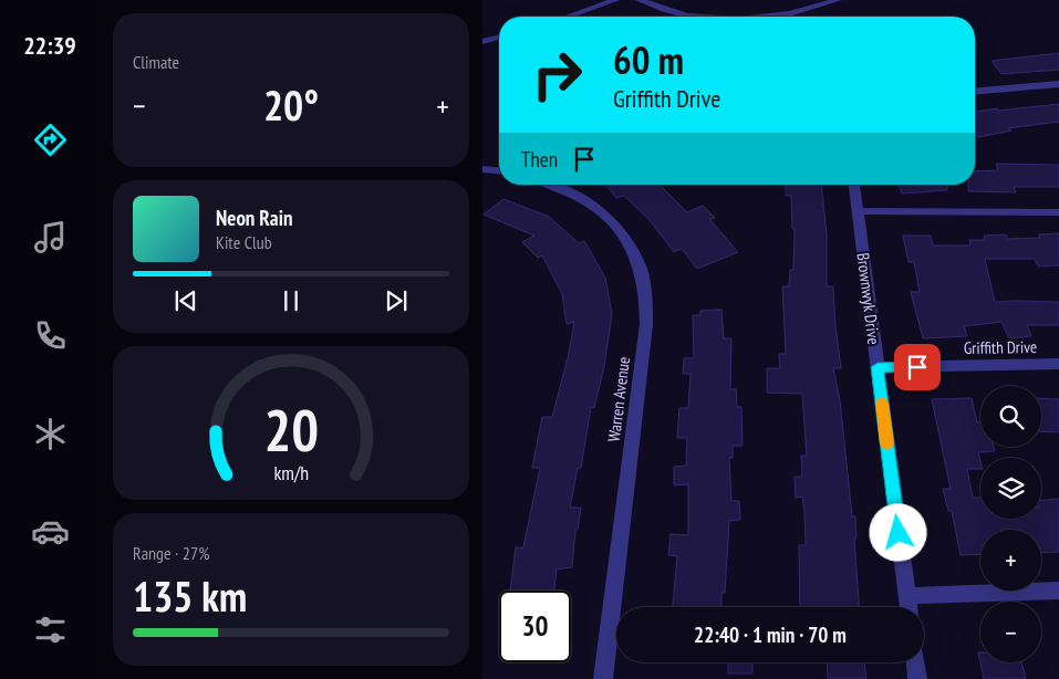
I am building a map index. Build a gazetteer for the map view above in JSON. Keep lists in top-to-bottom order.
{
  "streets": {
    "street": ["Brownwyk Drive", "Griffith Drive", "Warren Avenue"]
  },
  "crossings": [
    ["Brownwyk Drive", "Griffith Drive"]
  ],
  "page": {
    "tabs": "22:39",
    "tile": [
      "Climate",
      ["Range · 27%", "135 km"]
    ],
    "turn": ["60 m", "Griffith Drive"],
    "heat": ["−", "20°", "+"],
    "then": "Then",
    "song": ["Neon Rain", "Kite Club"],
    "map_buttons": ["+", "−"],
    "limit": "30",
    "trip": "22:40 · 1 min · 70 m",
    "gauge": ["20", "km/h"]
  }
}
